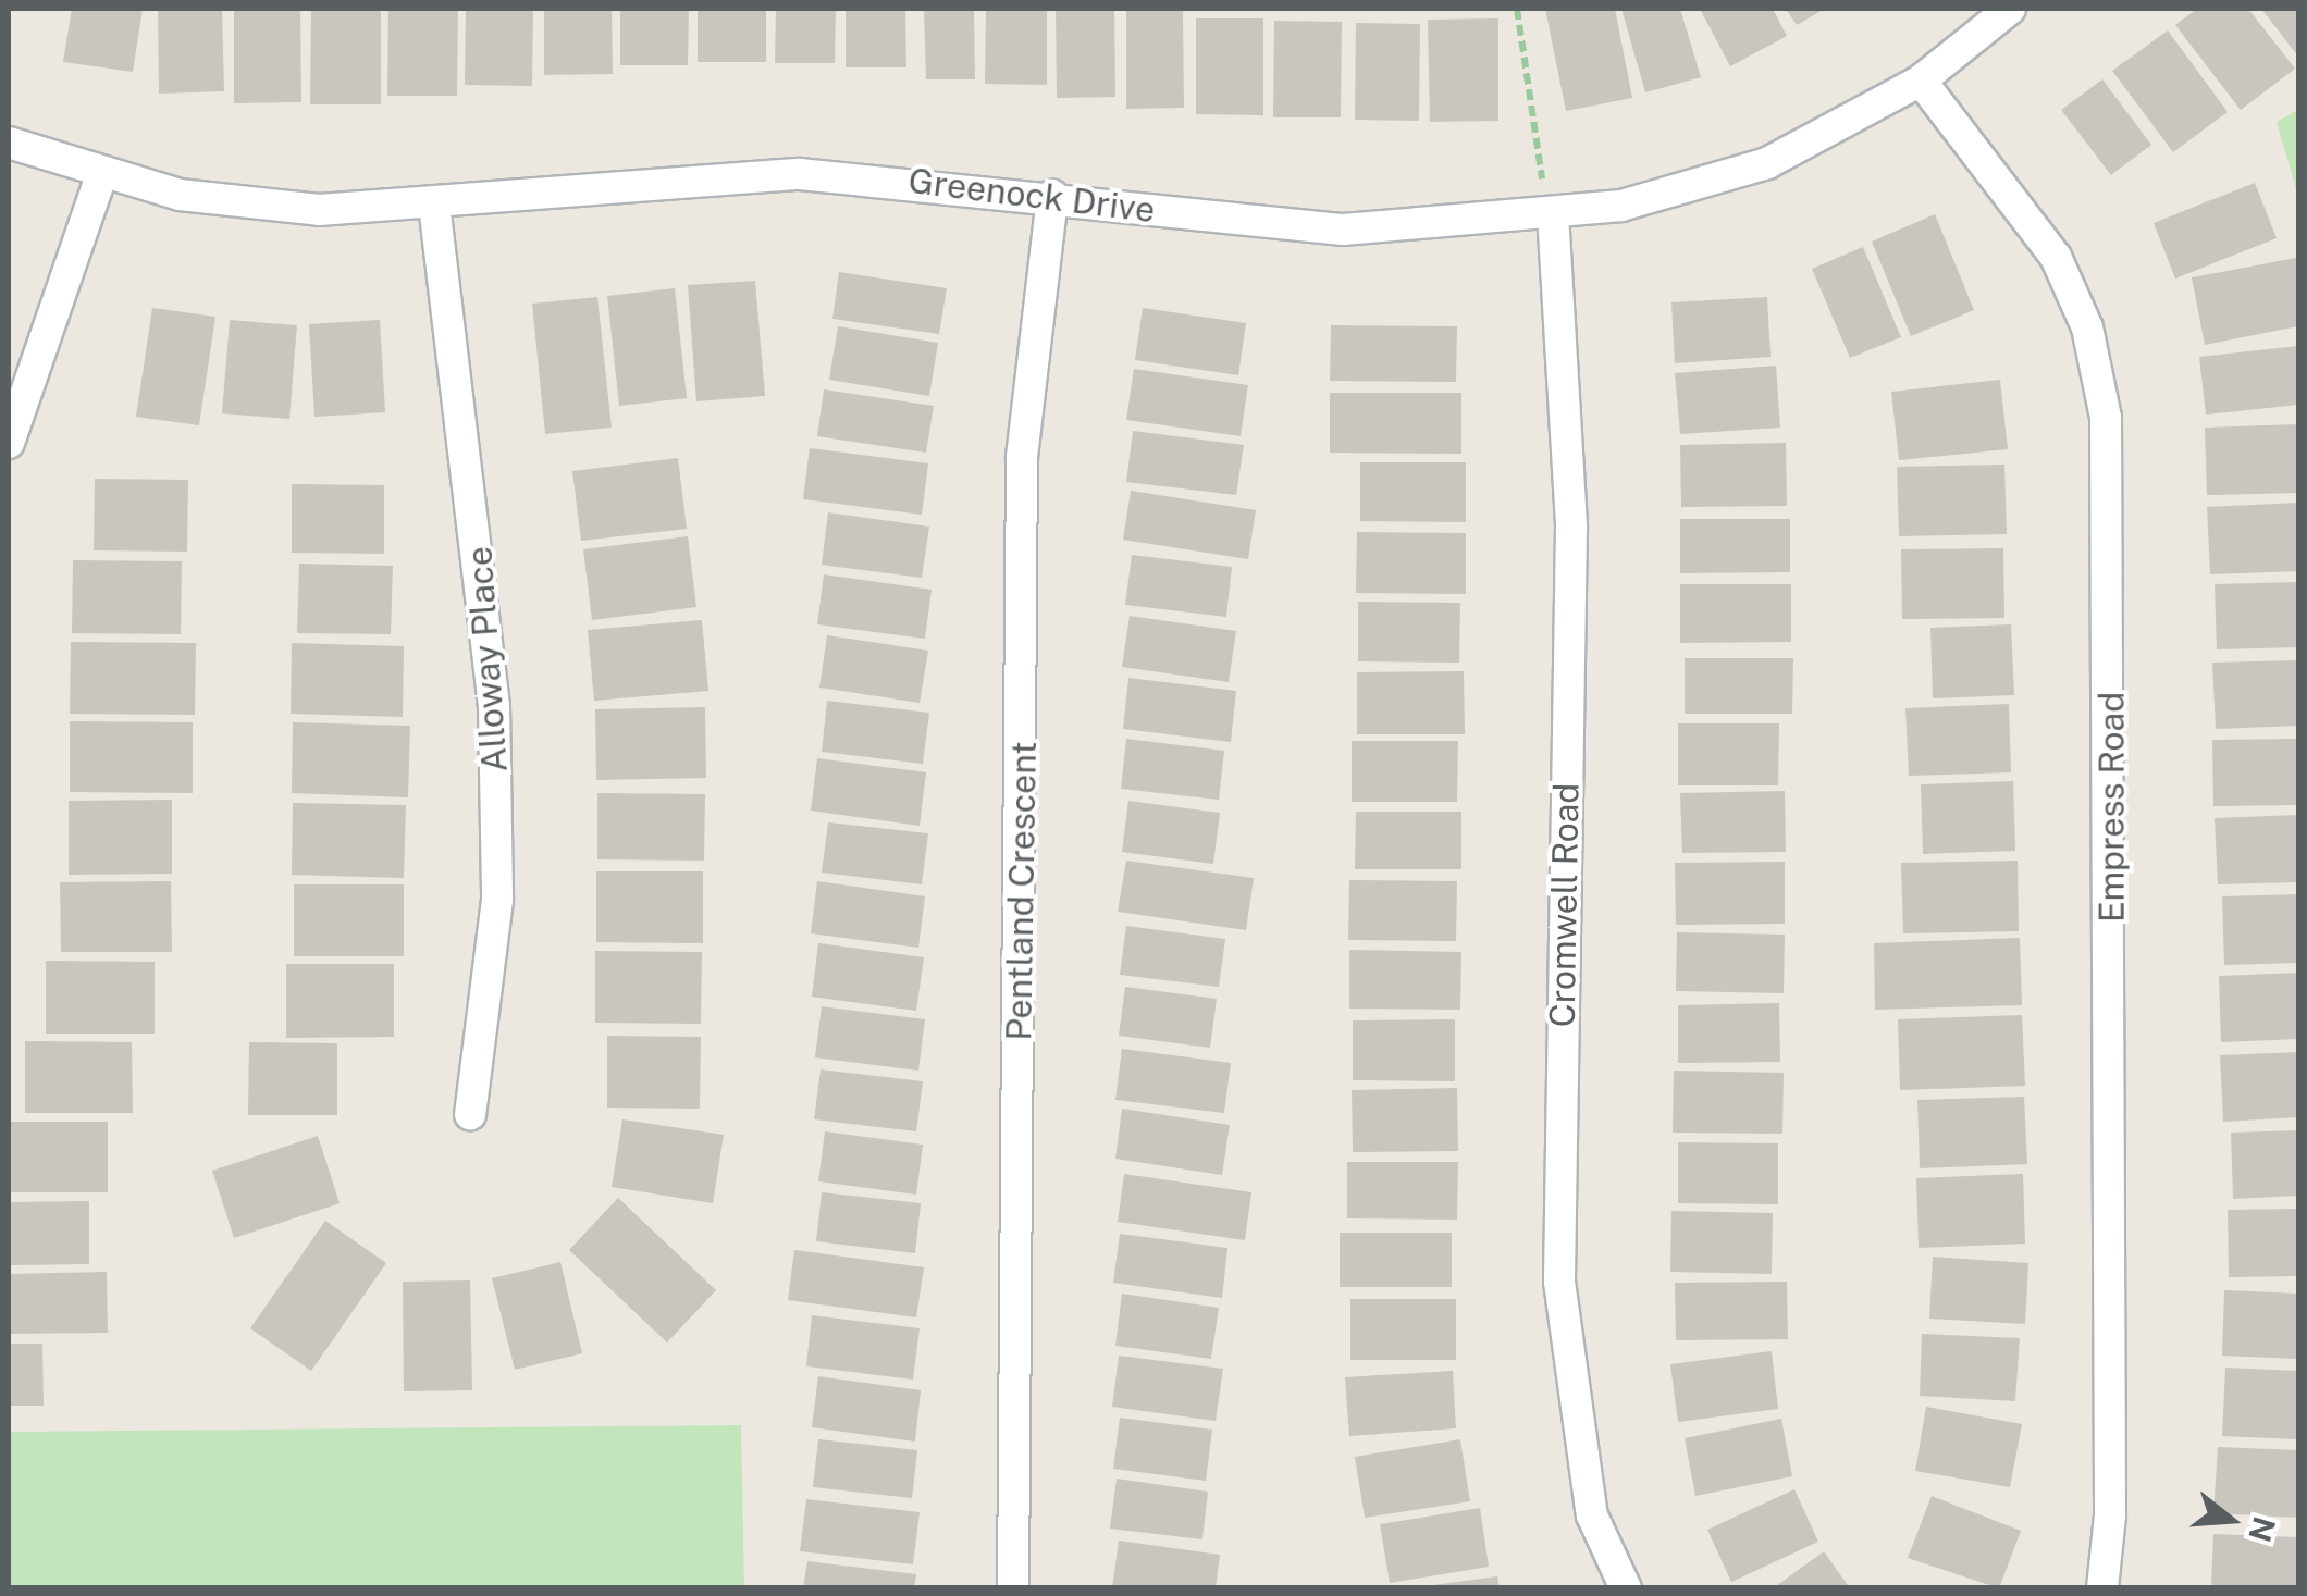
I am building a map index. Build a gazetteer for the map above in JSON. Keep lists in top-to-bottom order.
{
  "streets": {
    "street": [
      "Greenock Drive",
      "Alloway Place",
      "Empress Road",
      "Pentland Crescent",
      "Cromwell Road"
    ]
  },
  "crossings": [
    ["Greenock Drive", "Alloway Place"],
    ["Greenock Drive", "Empress Road"],
    ["Greenock Drive", "Pentland Crescent"],
    ["Greenock Drive", "Cromwell Road"]
  ],
  "north": "right"
}
